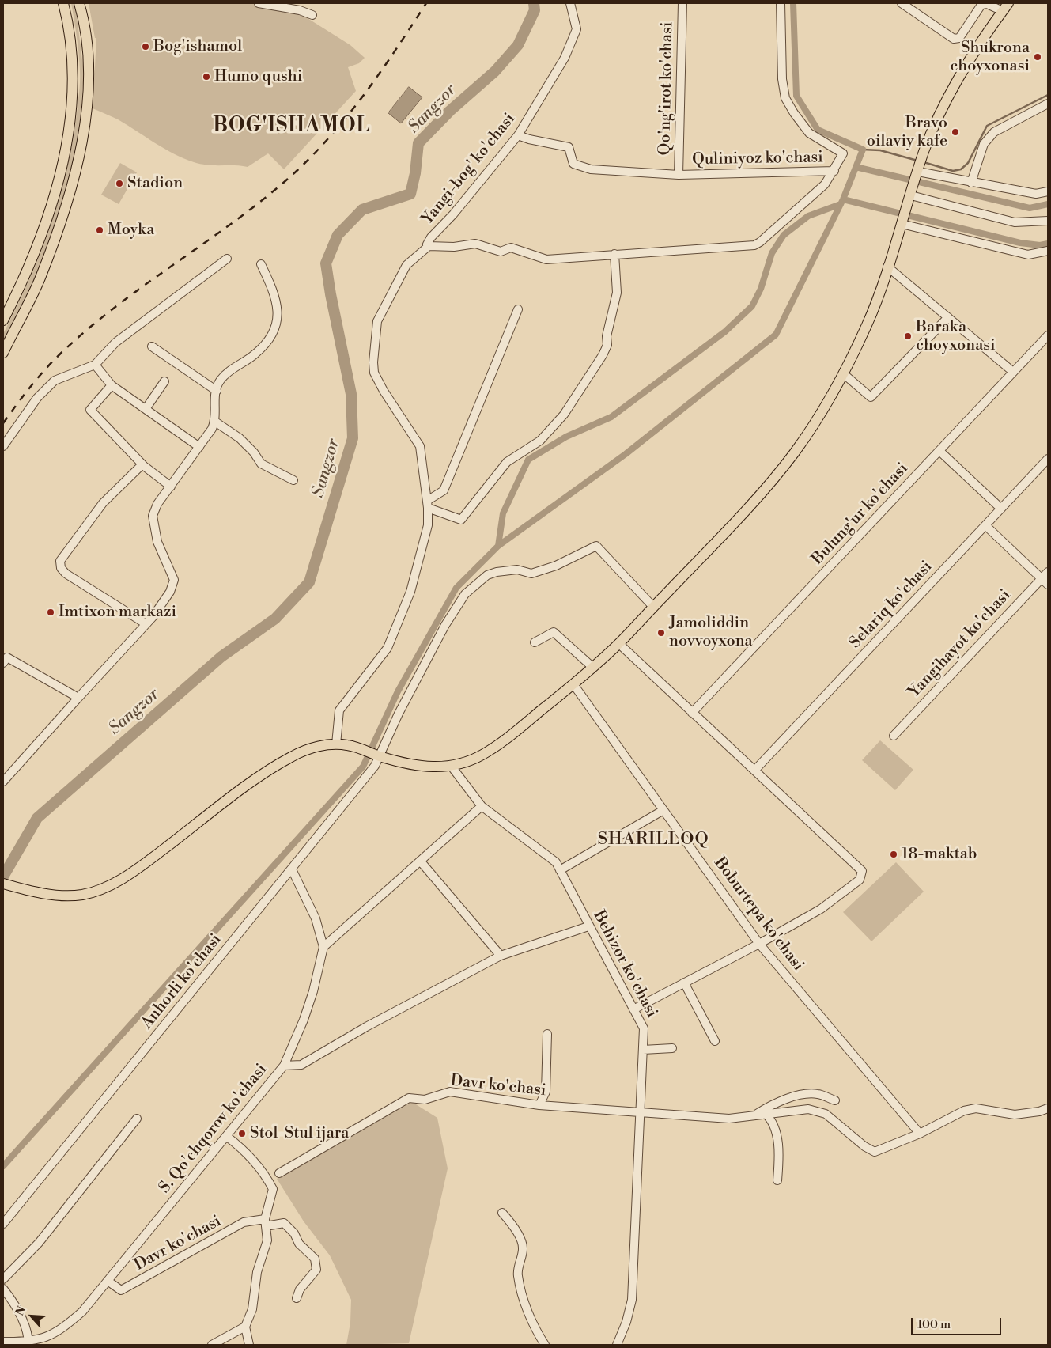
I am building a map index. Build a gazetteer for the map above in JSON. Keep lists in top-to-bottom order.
{
  "streets": {
    "street": [
      "Qo'ng'irot ko'chasi",
      "Quliniyoz ko'chasi",
      "Yangi-bog' ko'chasi",
      "Bulung'ur ko'chasi",
      "Selariq ko'chasi",
      "Yangihayot ko'chasi",
      "Boburtepa ko'chasi",
      "Behizor ko'chasi",
      "Anhorli ko'chasi",
      "Davr ko'chasi",
      "S. Qo'chqorov ko'chasi"
    ]
  },
  "crossings": [
    ["Qo'ng'irot ko'chasi", "Quliniyoz ko'chasi"],
    ["Quliniyoz ko'chasi", "Yangi-bog' ko'chasi"],
    ["Boburtepa ko'chasi", "Davr ko'chasi"],
    ["Behizor ko'chasi", "Davr ko'chasi"],
    ["Behizor ko'chasi", "S. Qo'chqorov ko'chasi"],
    ["Davr ko'chasi", "S. Qo'chqorov ko'chasi"]
  ],
  "districts": ["BOG'ISHAMOL", "SHARILLOQ"],
  "water": ["Sangzor"],
  "places": [
    "Bog'ishamol",
    "Shukrona choyxonasi",
    "Humo qushi",
    "Bravo oilaviy kafe",
    "Stadion",
    "Moyka",
    "Baraka choyxonasi",
    "Imtixon markazi",
    "Jamoliddin novvoyxona",
    "18-maktab",
    "Stol-Stul ijara"
  ],
  "scale_bar": "100 m",
  "north": "top left"
}
